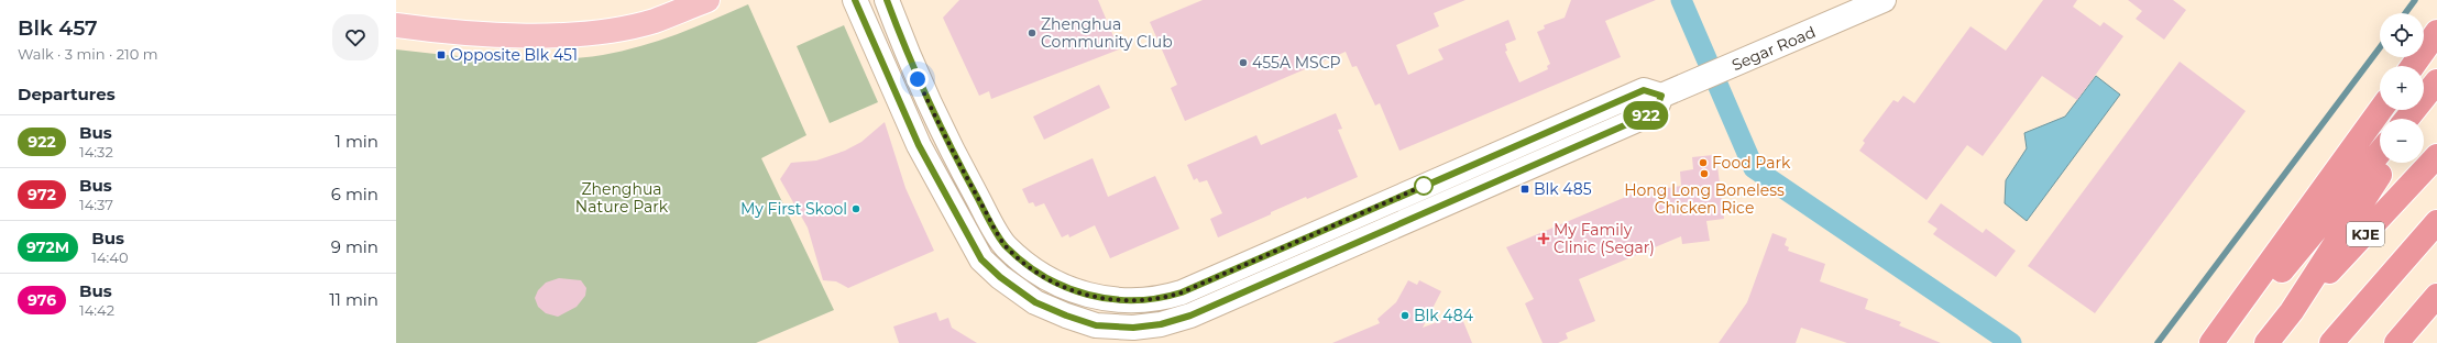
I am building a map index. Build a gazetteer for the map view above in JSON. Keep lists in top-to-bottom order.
{
  "streets": {
    "highway": ["KJE"],
    "street": ["Segar Road"]
  },
  "parks": ["Zhenghua Nature Park"],
  "places": {
    "other": [
      "Zhenghua Community Club",
      "455A MSCP",
      "Food Park",
      "Hong Long Boneless Chicken Rice",
      "My First Skool",
      "Blk 484"
    ],
    "transit": ["Opposite Blk 451", "Blk 485"],
    "health": ["My Family Clinic (Segar)"]
  },
  "lines": ["bus line 922"],
  "page": {
    "heading": [
      ["Blk 457", "Walk · 3 min · 210 m"],
      "Departures"
    ],
    "on_map": "922",
    "map_buttons": ["+", "−"],
    "list": [
      {
        "mark": "922",
        "name": "Bus",
        "note": "14:32",
        "value": "1 min"
      },
      {
        "mark": "972",
        "name": "Bus",
        "note": "14:37",
        "value": "6 min"
      },
      {
        "mark": "972M",
        "name": "Bus",
        "note": "14:40",
        "value": "9 min"
      },
      {
        "mark": "976",
        "name": "Bus",
        "note": "14:42",
        "value": "11 min"
      }
    ]
  }
}
